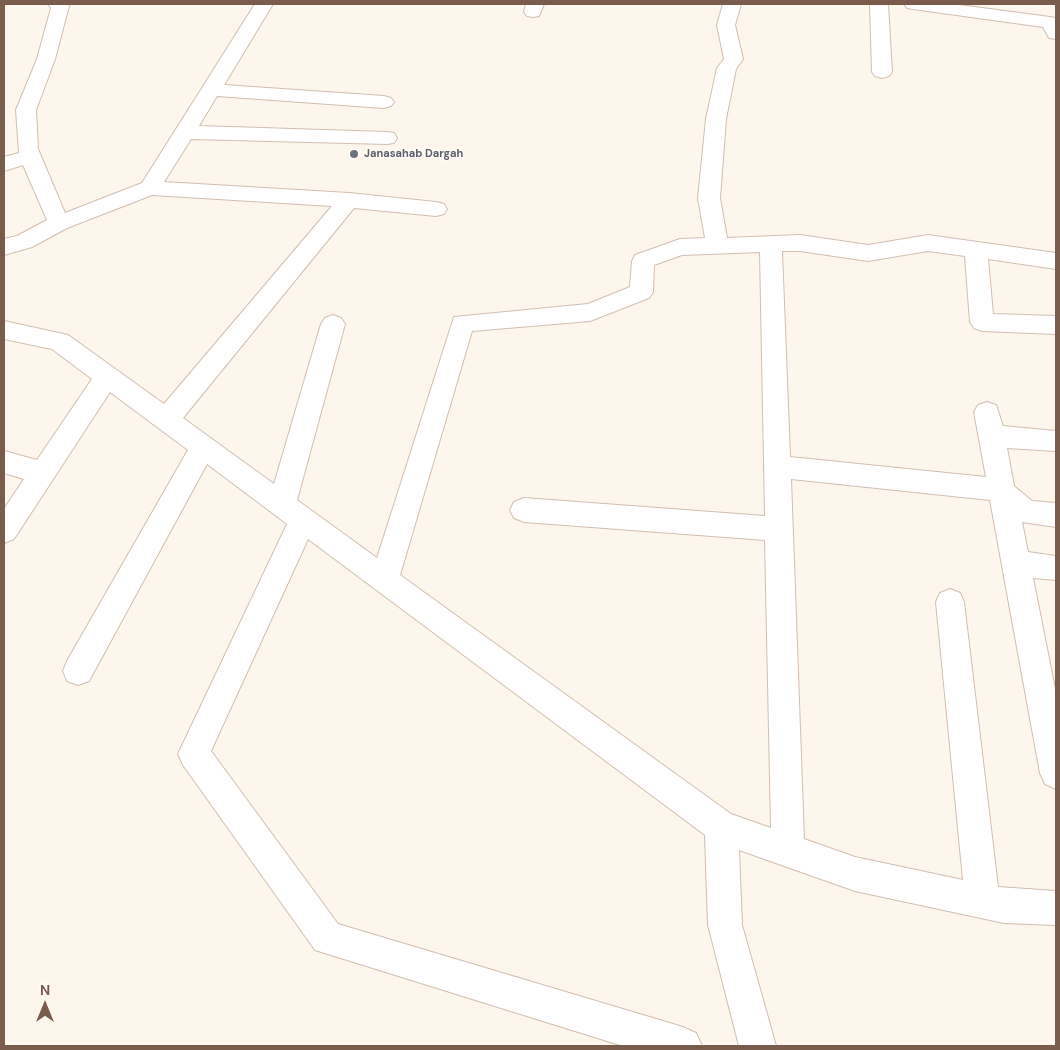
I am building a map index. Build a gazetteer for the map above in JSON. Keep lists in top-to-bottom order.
{
  "places": ["Janasahab Dargah"],
  "north": "top"
}
